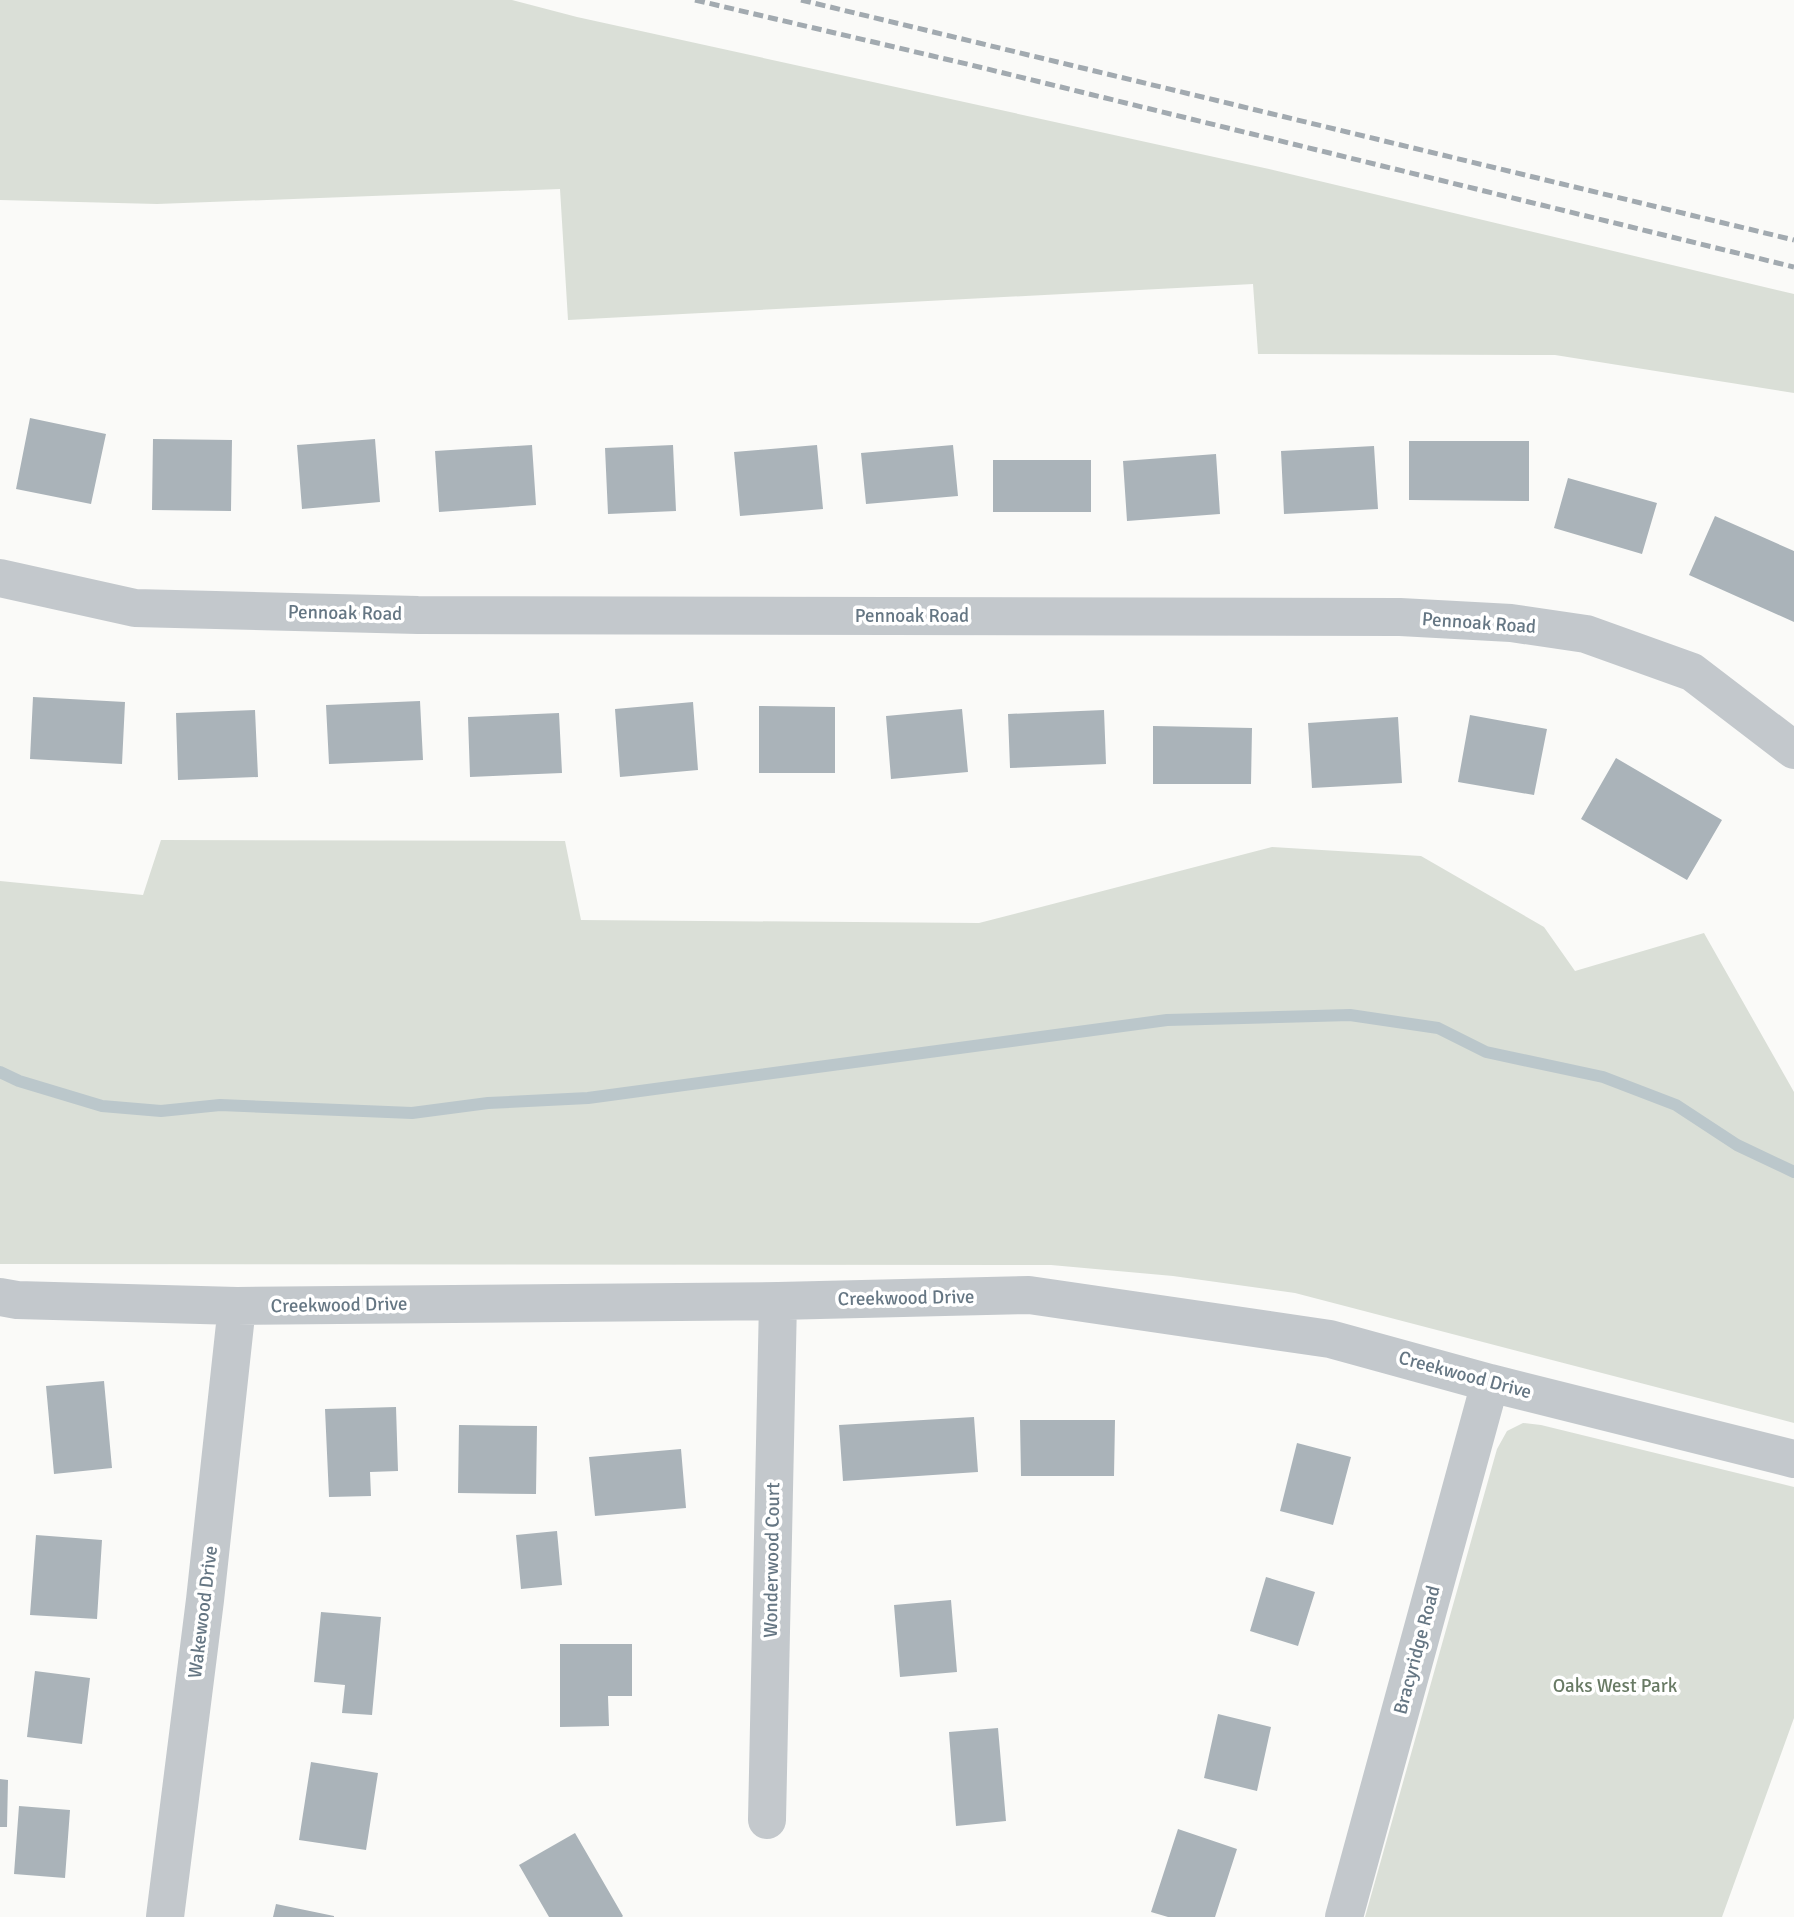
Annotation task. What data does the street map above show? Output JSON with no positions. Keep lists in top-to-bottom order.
{
  "streets": {
    "street": [
      "Pennoak Road",
      "Creekwood Drive",
      "Wonderwood Court",
      "Wakewood Drive",
      "Bracyridge Road"
    ]
  },
  "crossings": [
    ["Creekwood Drive", "Wonderwood Court"],
    ["Creekwood Drive", "Wakewood Drive"],
    ["Creekwood Drive", "Bracyridge Road"]
  ],
  "parks": ["Oaks West Park"]
}
